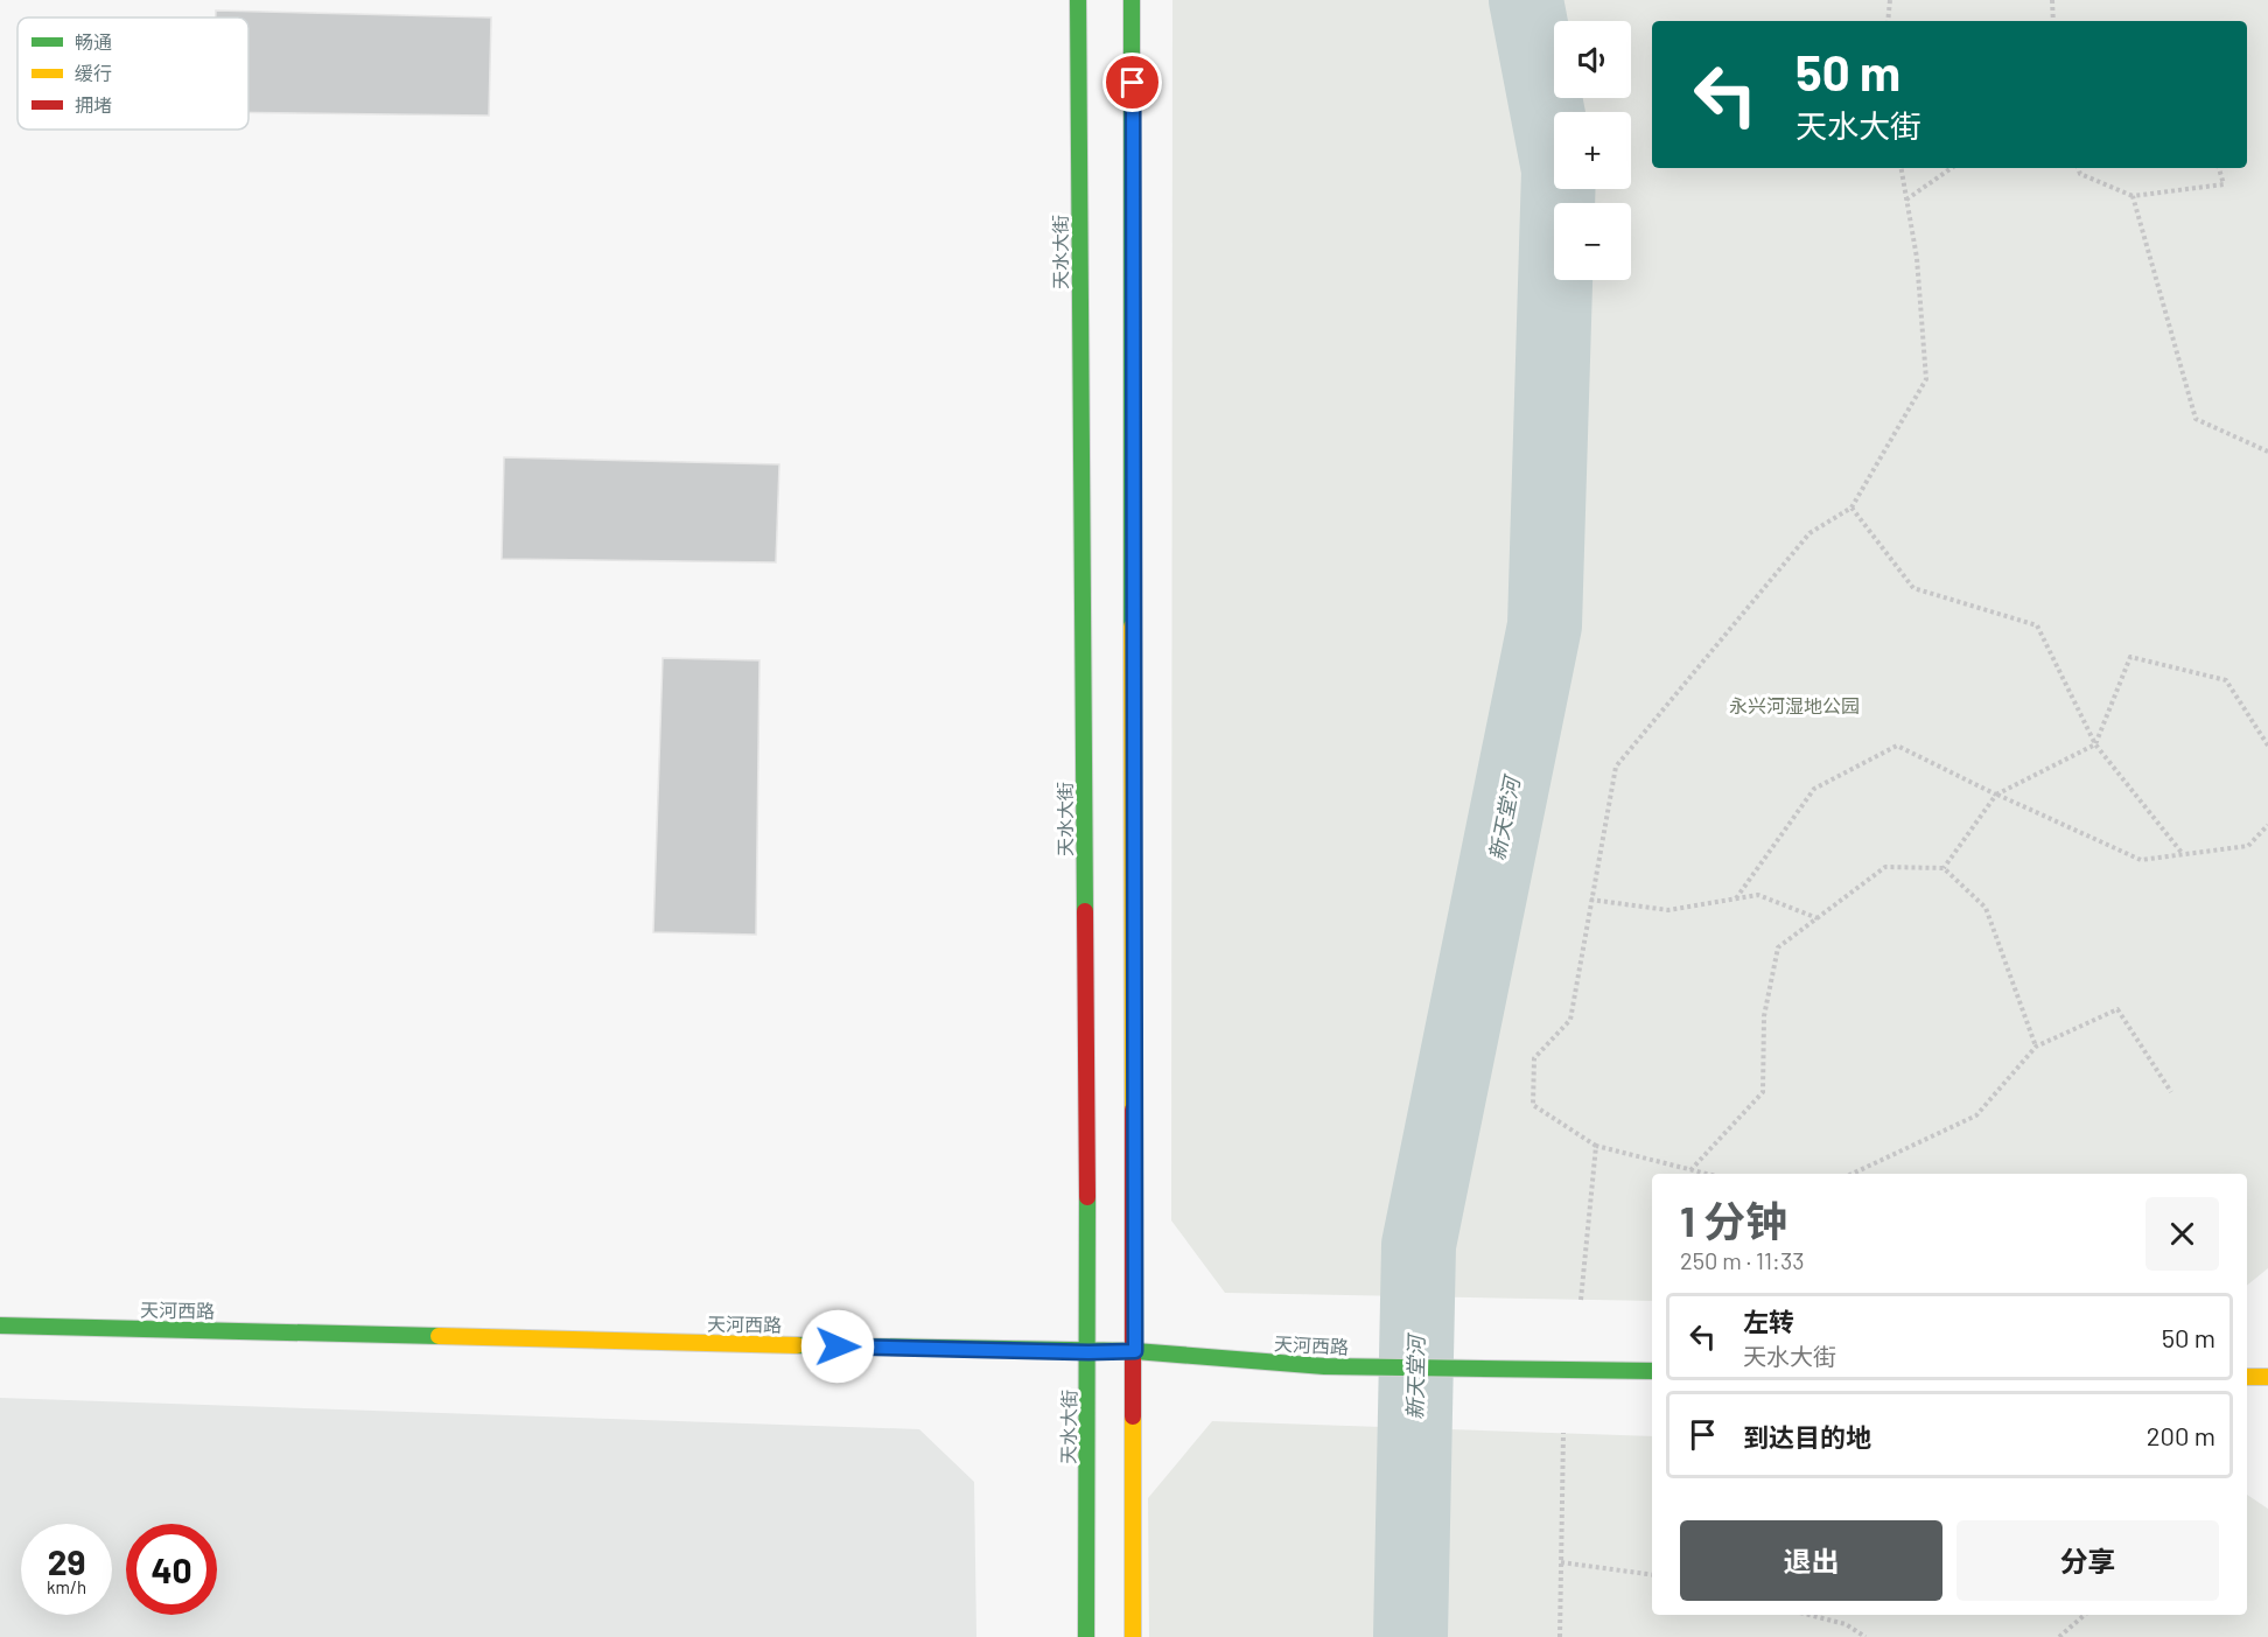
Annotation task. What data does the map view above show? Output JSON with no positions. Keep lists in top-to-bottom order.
{
  "streets": {
    "main road": ["天水大街", "天河西路"]
  },
  "crossings": [
    ["天水大街", "天河西路"]
  ],
  "water": ["新天堂河"],
  "parks": ["永兴河湿地公园"],
  "legend": ["畅通", "缓行", "拥堵"],
  "page": {
    "map_buttons": ["+", "−"],
    "turn": ["50 m", "天水大街"],
    "heading": ["1 分钟", "250 m · 11:33"],
    "list": [
      {
        "name": "左转",
        "note": "天水大街",
        "value": "50 m"
      },
      {
        "name": "到达目的地",
        "value": "200 m"
      }
    ],
    "buttons": ["退出", "分享"],
    "speed": "29 km/h",
    "limit": "40"
  }
}
